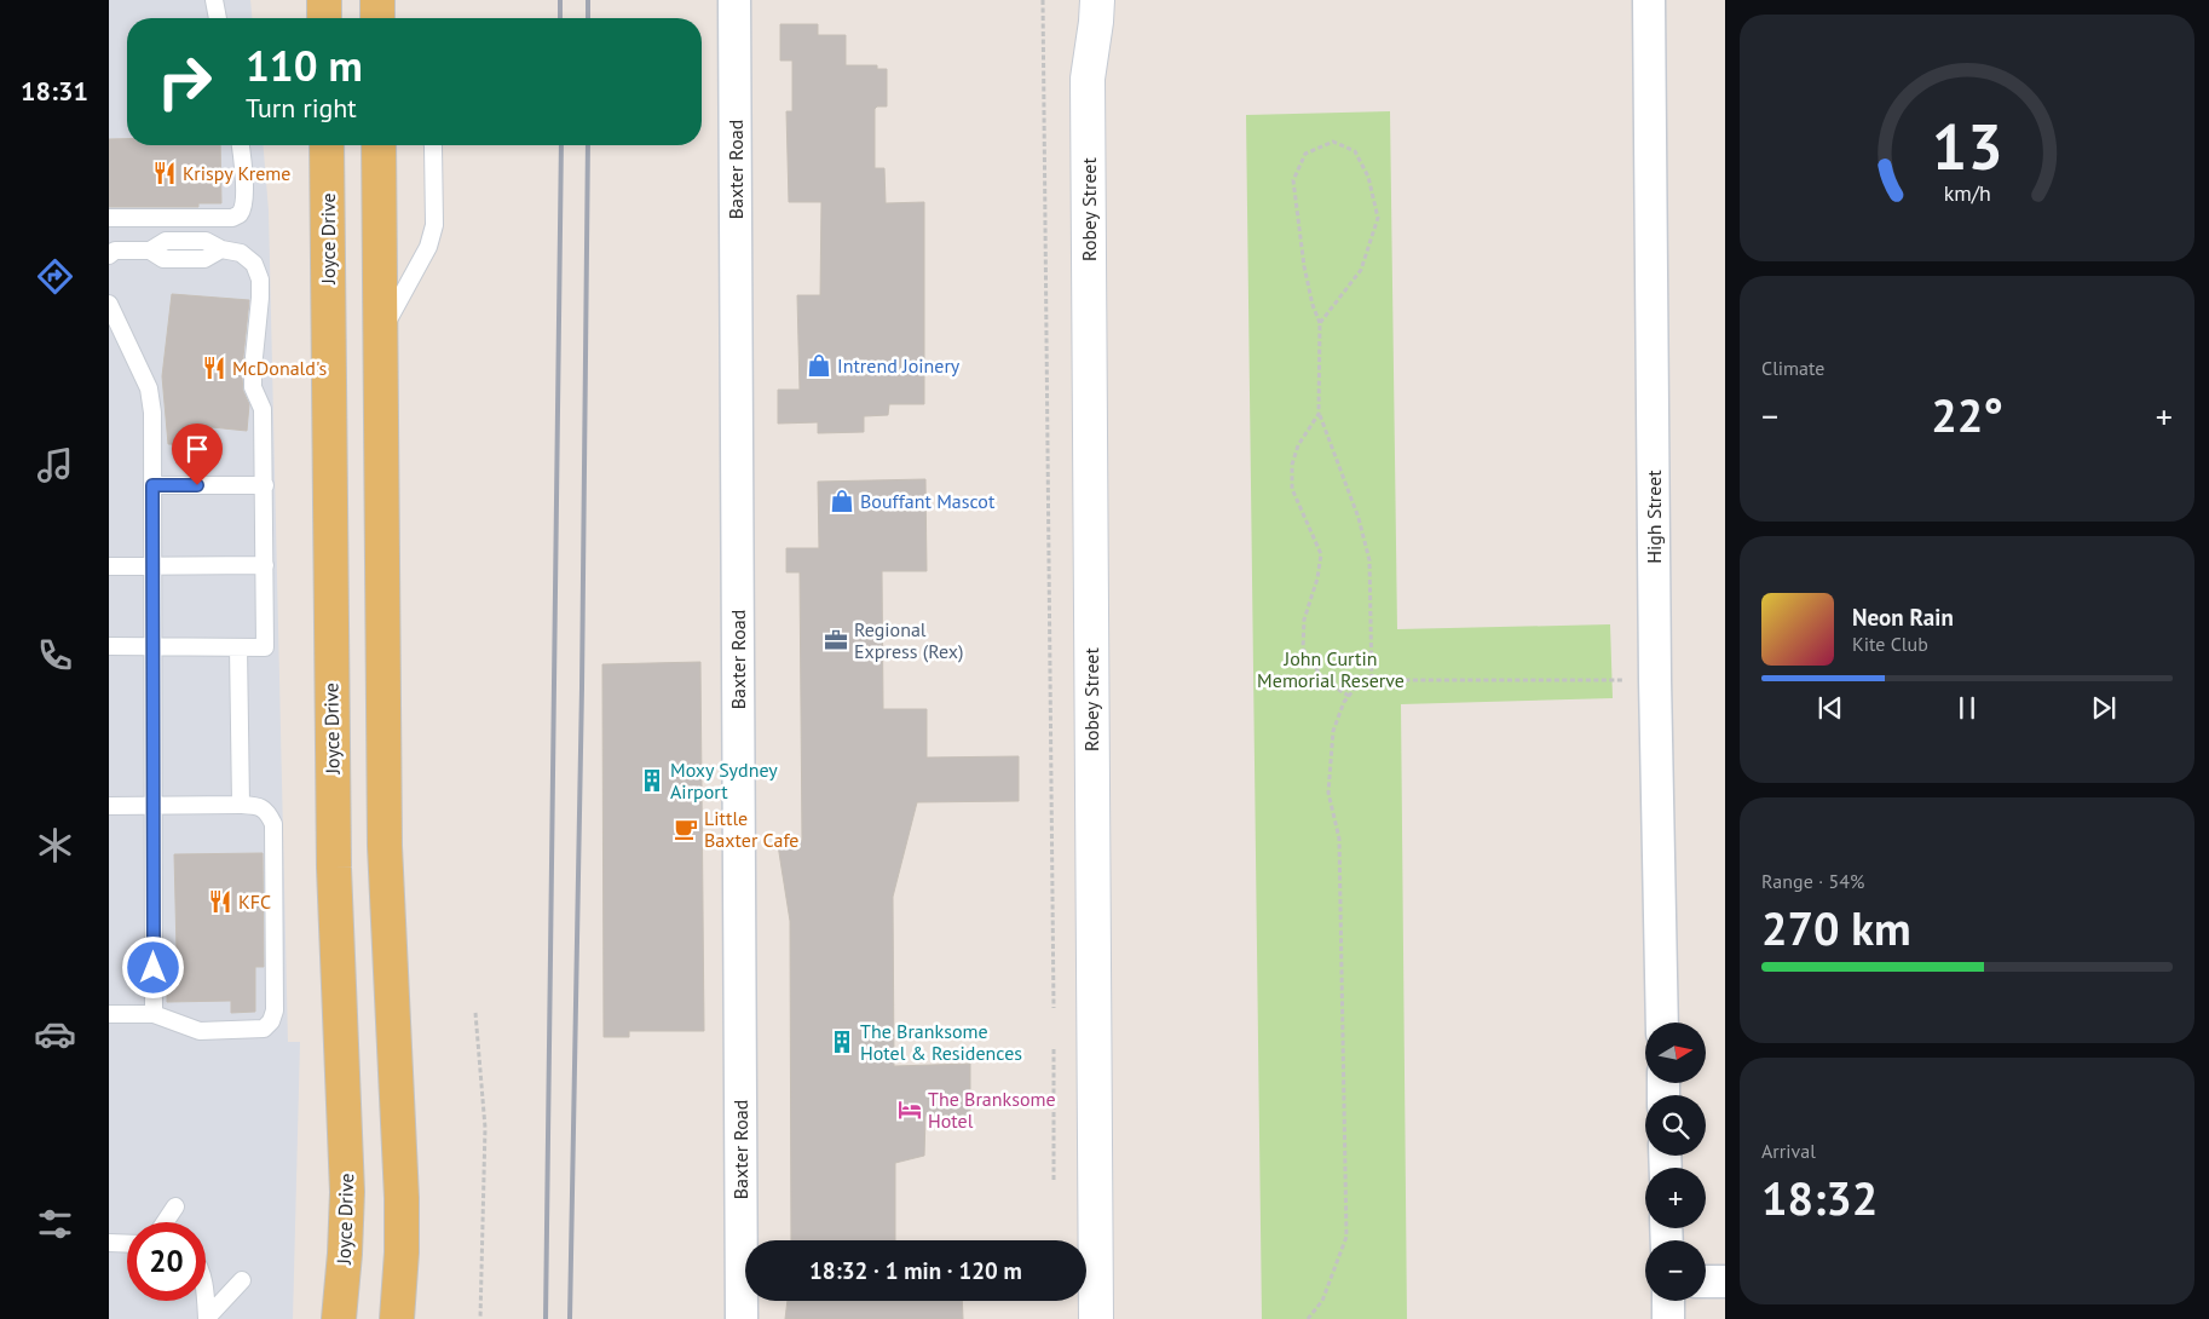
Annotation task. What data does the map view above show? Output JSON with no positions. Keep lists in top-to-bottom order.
{
  "streets": {
    "main road": ["Joyce Drive"],
    "street": ["Baxter Road", "Robey Street", "High Street"]
  },
  "parks": ["John Curtin Memorial Reserve"],
  "places": {
    "restaurant": ["Krispy Kreme", "McDonald's", "KFC"],
    "shop": ["Intrend Joinery", "Bouffant Mascot"],
    "office": ["Regional Express (Rex)"],
    "building": ["Moxy Sydney Airport", "The Branksome Hotel & Residences"],
    "cafe": ["Little Baxter Cafe"],
    "hotel": ["The Branksome Hotel"]
  },
  "north": "right",
  "page": {
    "tabs": "18:31",
    "turn": ["110 m", "Turn right"],
    "tile": [
      "Climate",
      ["Range · 54%", "270 km"],
      ["Arrival", "18:32"]
    ],
    "heat": ["−", "22°", "+"],
    "song": ["Neon Rain", "Kite Club"],
    "map_buttons": ["+", "−"],
    "limit": "20",
    "trip": "18:32 · 1 min · 120 m",
    "gauge": ["13", "km/h"]
  }
}
